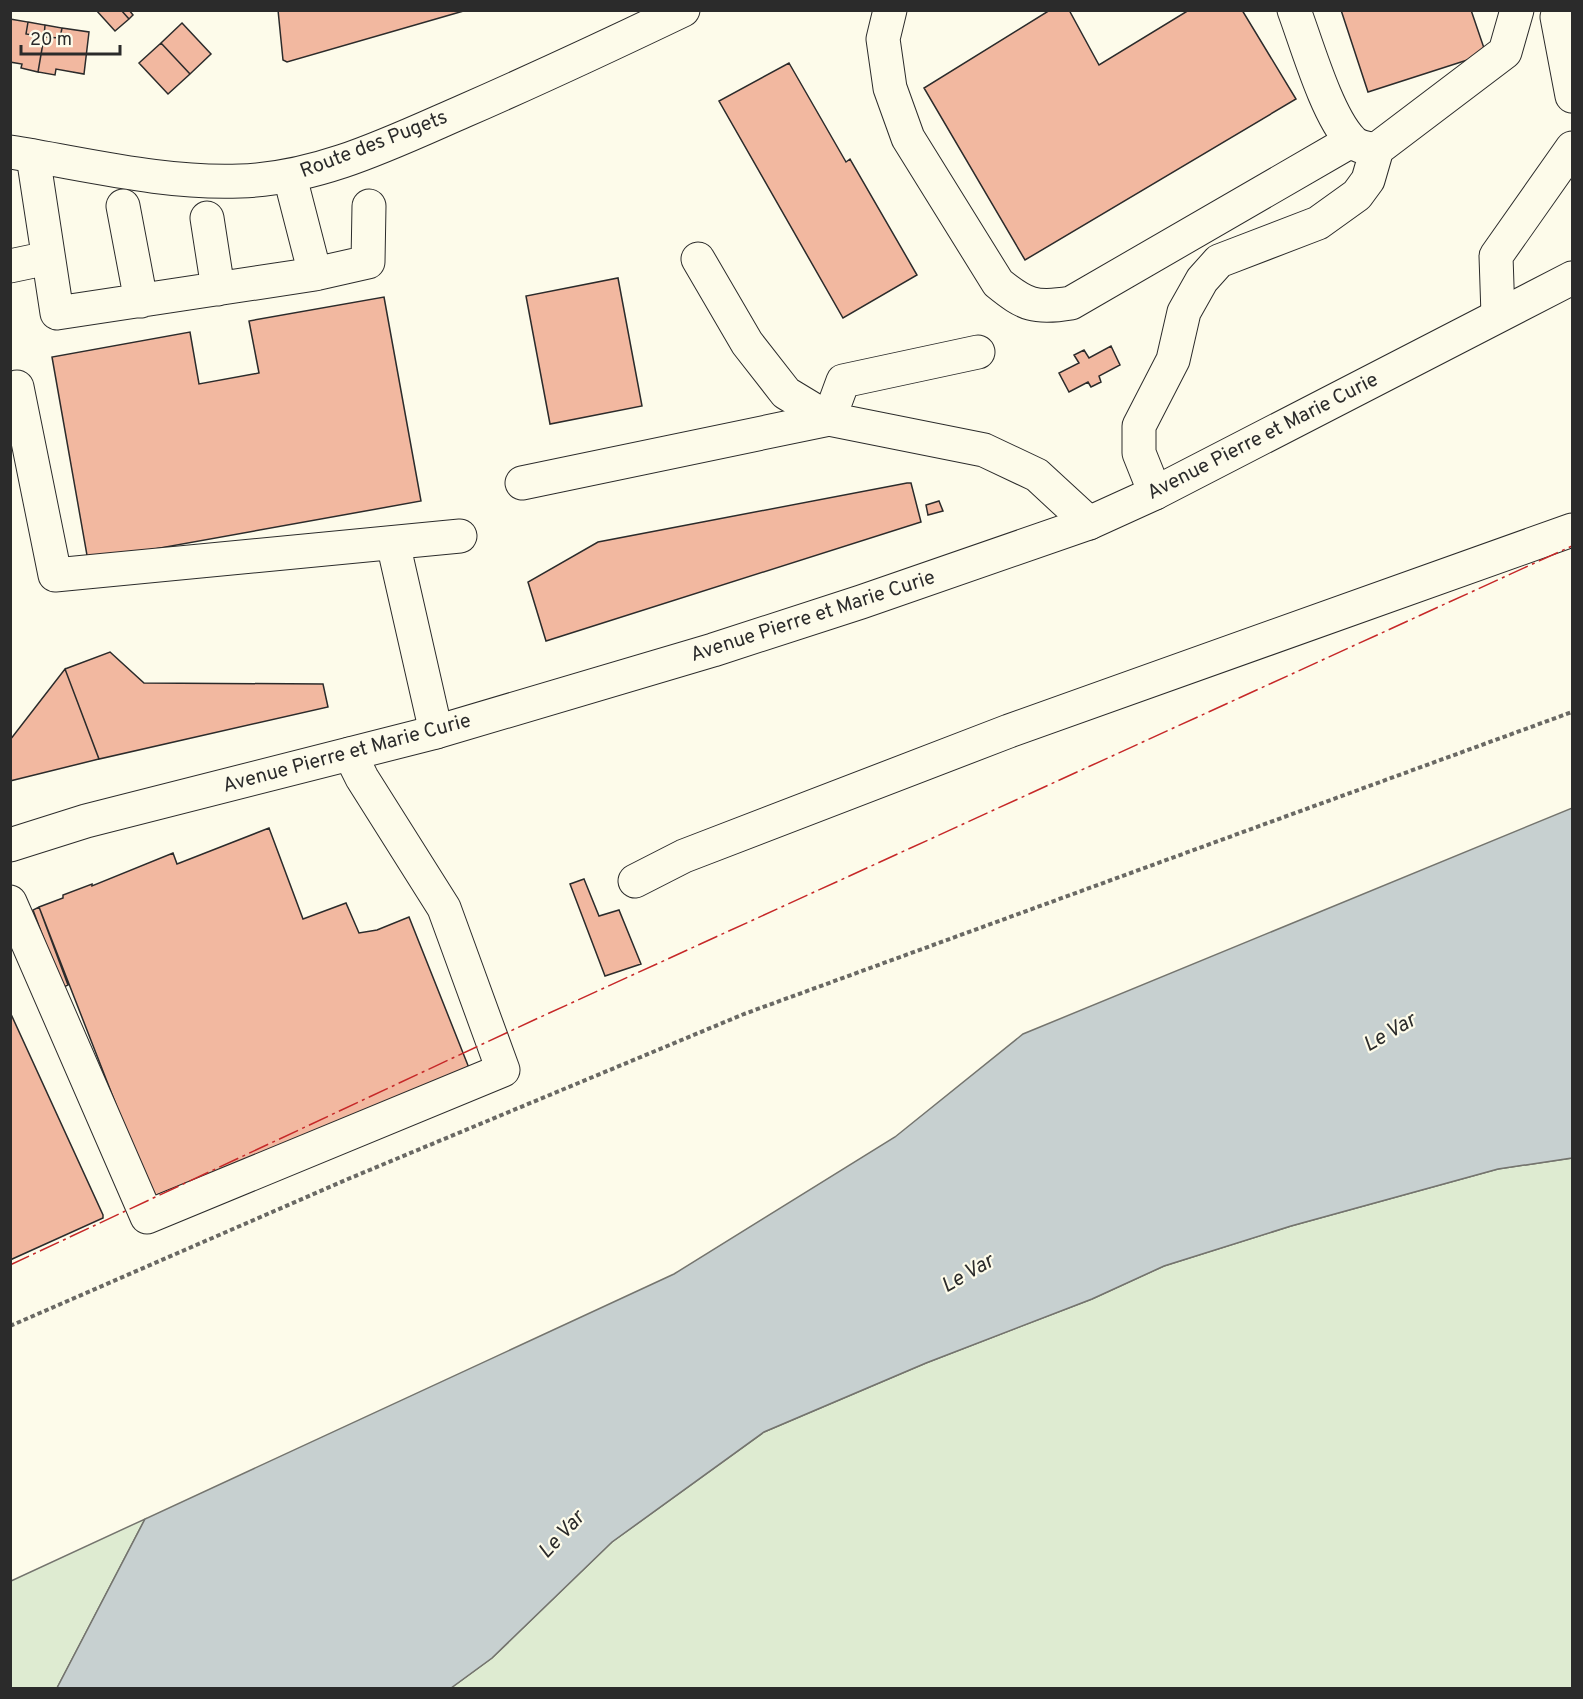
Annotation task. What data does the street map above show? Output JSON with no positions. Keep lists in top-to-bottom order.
{
  "streets": {
    "main road": ["Route des Pugets", "Avenue Pierre et Marie Curie"]
  },
  "water": ["Le Var"],
  "scale_bar": "20 m"
}
